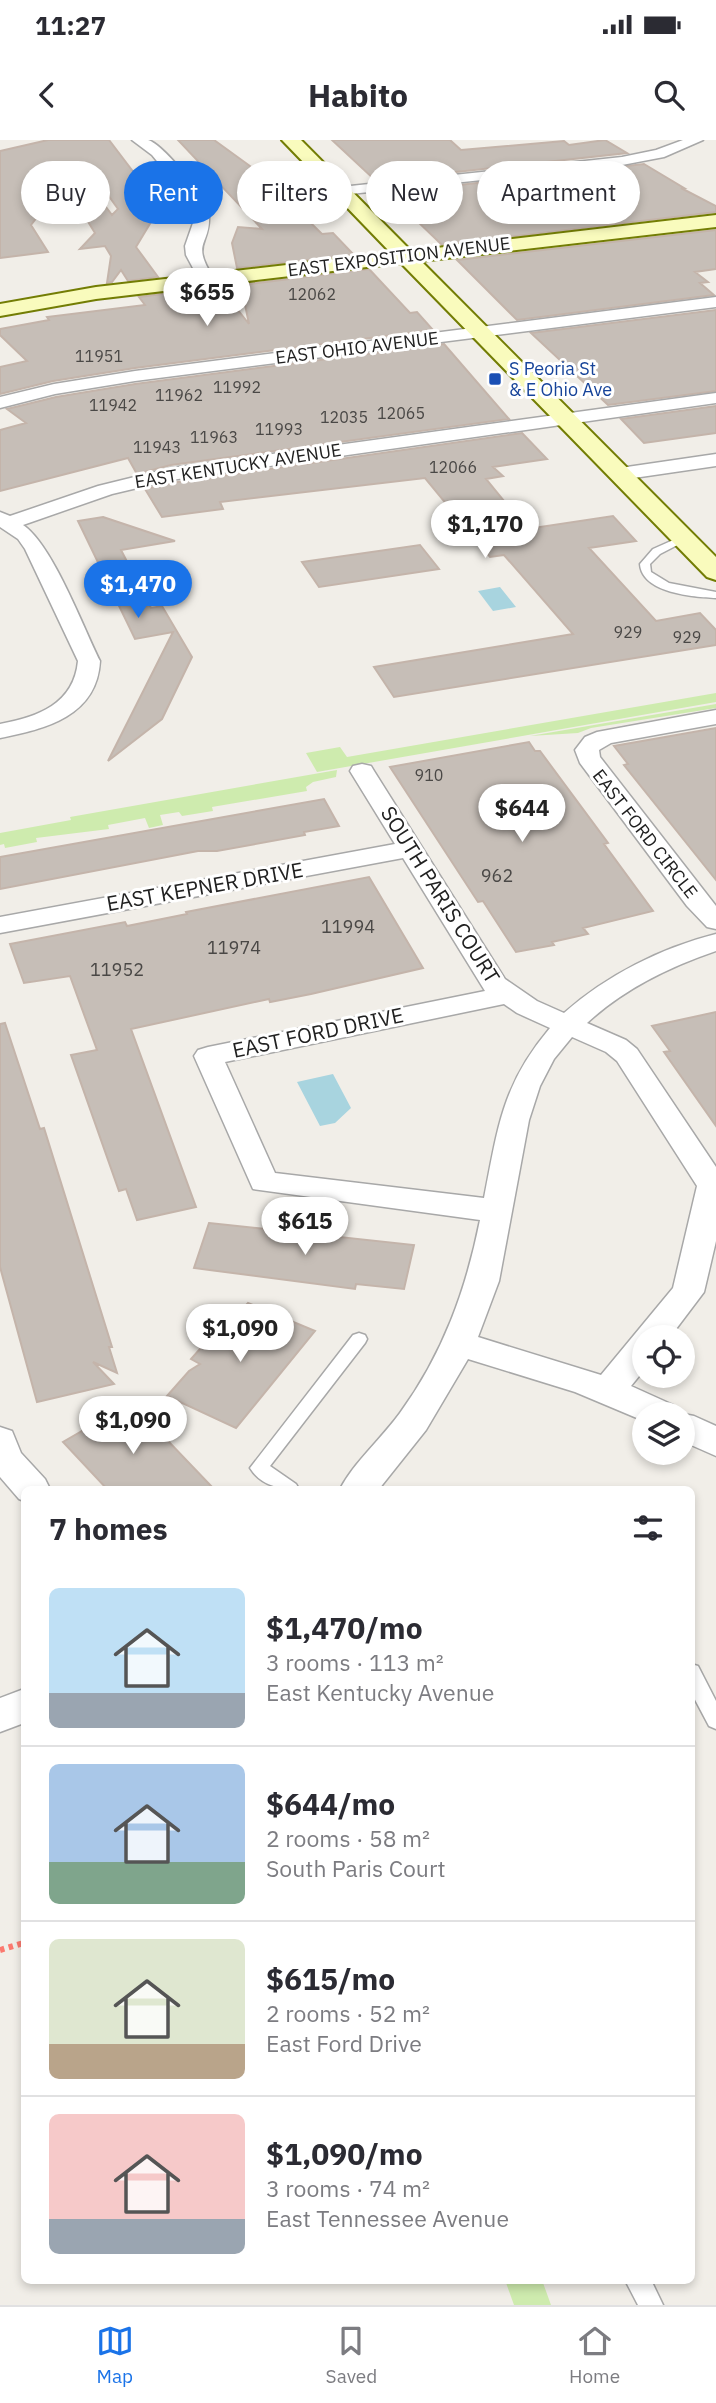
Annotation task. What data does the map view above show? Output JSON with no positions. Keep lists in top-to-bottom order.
{
  "streets": {
    "main road": ["EAST EXPOSITION AVENUE"],
    "street": [
      "EAST OHIO AVENUE",
      "EAST KENTUCKY AVENUE",
      "EAST FORD CIRCLE",
      "EAST KEPNER DRIVE",
      "SOUTH PARIS COURT",
      "EAST FORD DRIVE"
    ]
  },
  "crossings": [
    ["EAST KEPNER DRIVE", "SOUTH PARIS COURT"],
    ["SOUTH PARIS COURT", "EAST FORD DRIVE"]
  ],
  "places": {
    "transit": ["S Peoria St & E Ohio Ave"]
  },
  "house_numbers": [
    "12062",
    "11951",
    "11992",
    "11962",
    "11942",
    "12065",
    "12035",
    "11993",
    "11963",
    "11943",
    "12066",
    "929",
    "929",
    "910",
    "962",
    "11994",
    "11974",
    "11952"
  ],
  "page": {
    "status": "11:27",
    "header": "Habito",
    "chip": [
      "Buy",
      "Rent",
      "Filters",
      "New",
      "Apartment"
    ],
    "price": [
      "$655",
      "$1,170",
      "$1,470",
      "$644",
      "$615",
      "$1,090",
      "$1,090"
    ],
    "heading": "7 homes",
    "list": [
      {
        "name": "$1,470/mo",
        "note": "3 rooms · 113 m² · East Kentucky Avenue"
      },
      {
        "name": "$644/mo",
        "note": "2 rooms · 58 m² · South Paris Court"
      },
      {
        "name": "$615/mo",
        "note": "2 rooms · 52 m² · East Ford Drive"
      },
      {
        "name": "$1,090/mo",
        "note": "3 rooms · 74 m² · East Tennessee Avenue"
      }
    ],
    "tabs": ["Map", "Saved", "Home"]
  }
}
